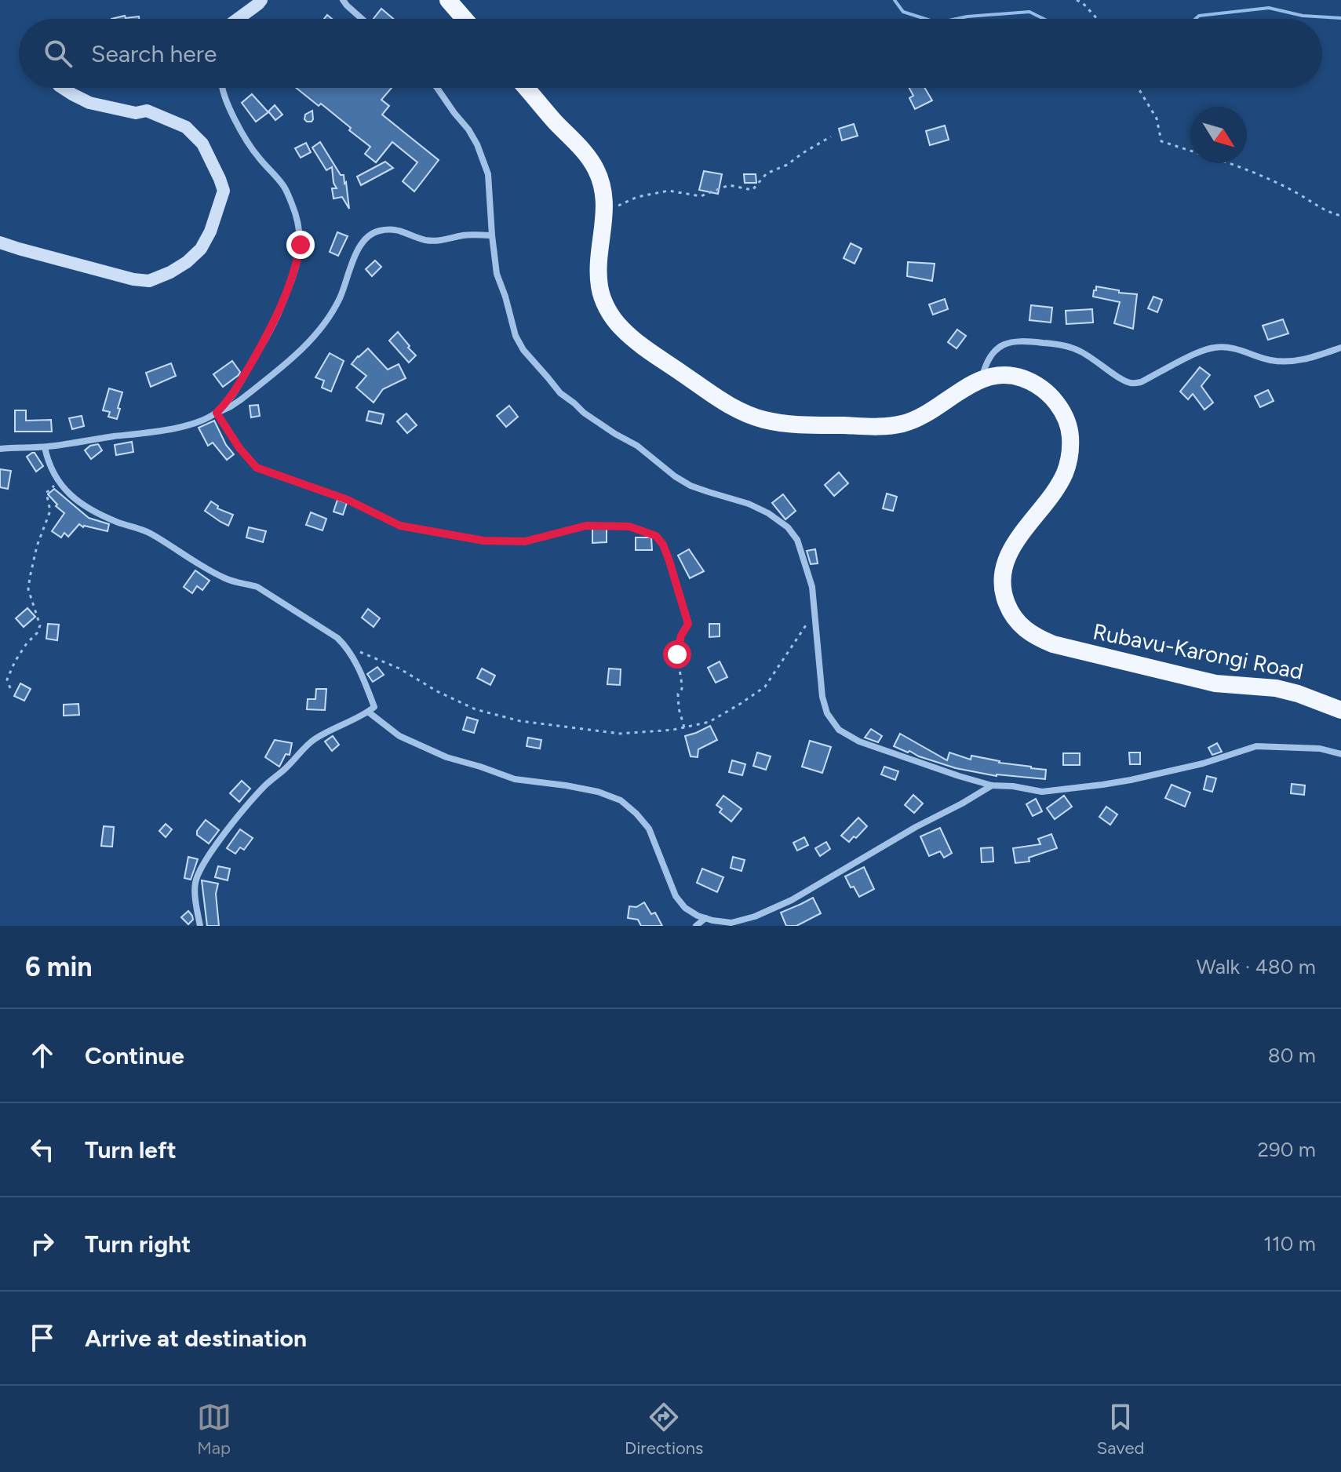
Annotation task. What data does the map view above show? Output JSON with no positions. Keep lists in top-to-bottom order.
{
  "streets": {
    "highway": ["Rubavu-Karongi Road"]
  },
  "north": "bottom right",
  "page": {
    "search": "Search here",
    "heading": ["6 min", "Walk · 480 m"],
    "list": [
      ["Continue", "80 m"],
      ["Turn left", "290 m"],
      ["Turn right", "110 m"],
      "Arrive at destination"
    ],
    "nav": ["Map", "Directions", "Saved"]
  }
}
